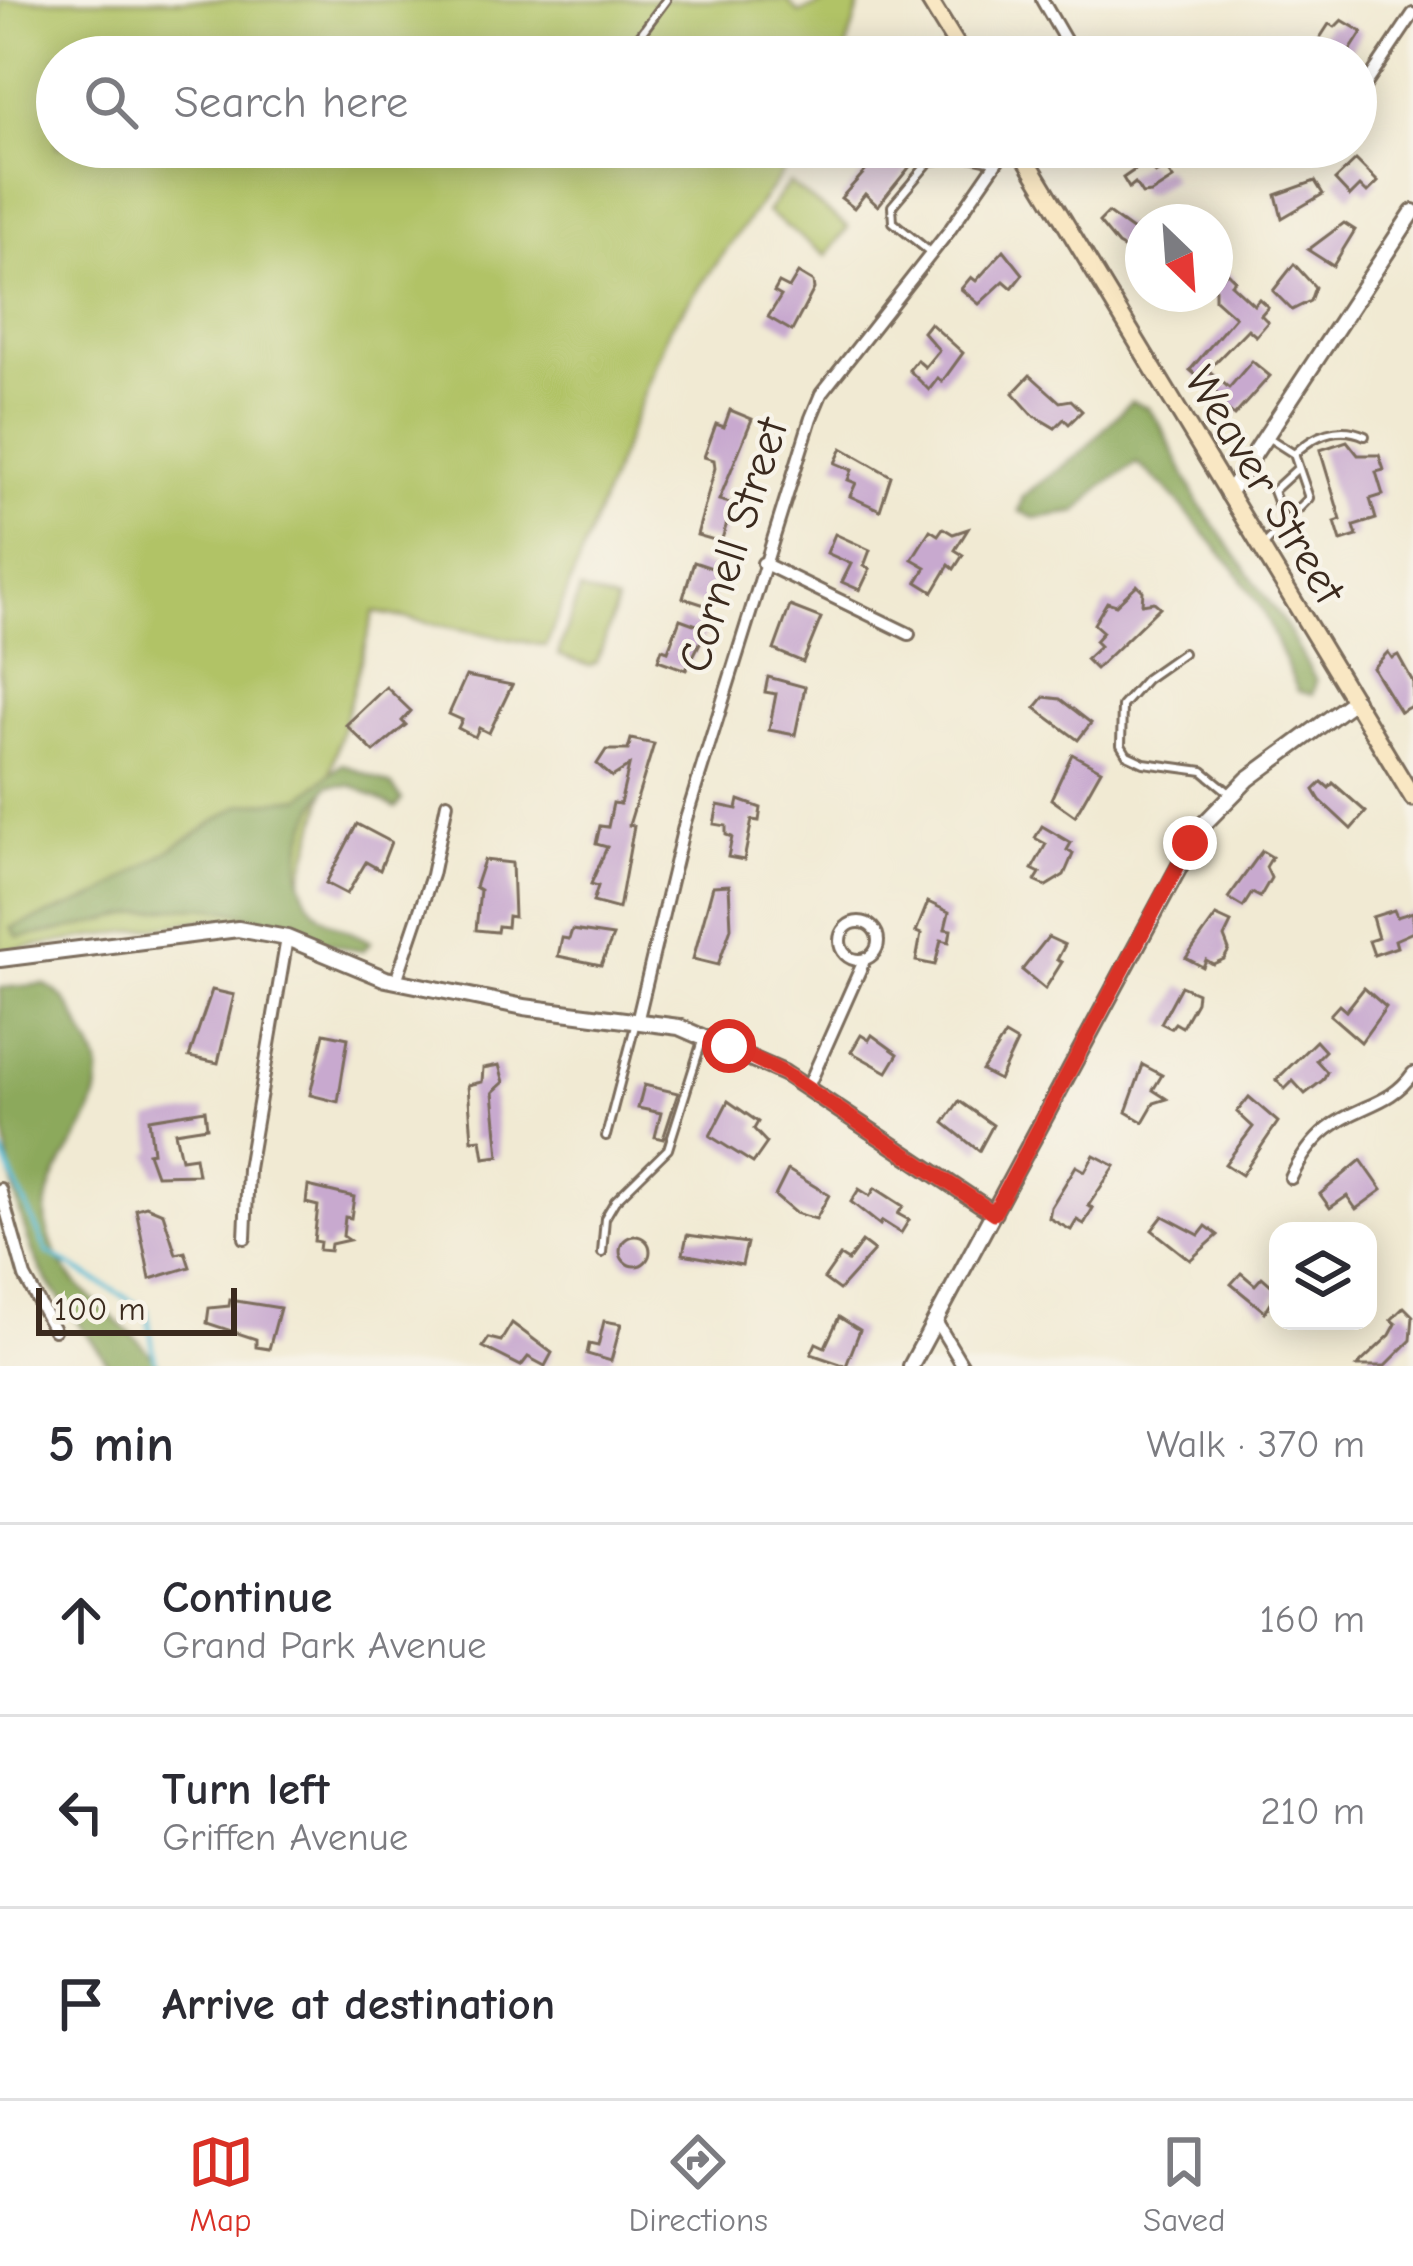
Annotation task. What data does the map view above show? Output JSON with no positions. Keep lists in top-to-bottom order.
{
  "streets": {
    "main road": ["Weaver Street"],
    "street": ["Cornell Street"]
  },
  "scale_bar": "100 m",
  "north": "bottom right",
  "page": {
    "search": "Search here",
    "scale": "100 m",
    "heading": ["5 min", "Walk · 370 m"],
    "list": [
      ["Continue", "Grand Park Avenue", "160 m"],
      ["Turn left", "Griffen Avenue", "210 m"],
      "Arrive at destination"
    ],
    "nav": ["Map", "Directions", "Saved"]
  }
}
